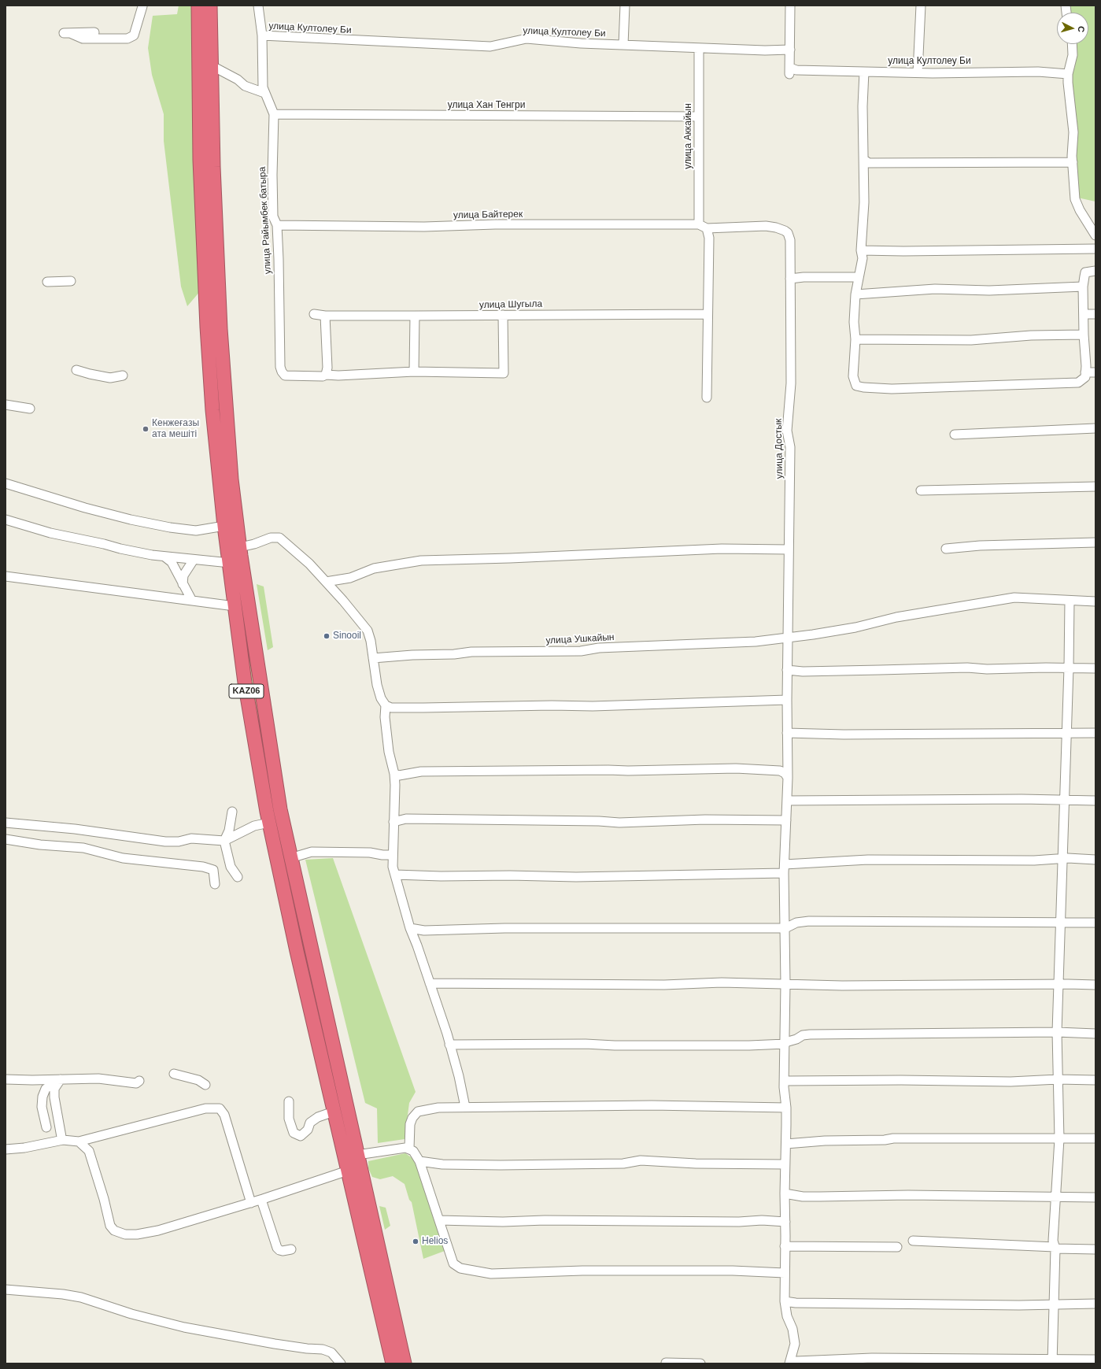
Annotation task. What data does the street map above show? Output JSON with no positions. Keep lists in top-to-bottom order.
{
  "streets": {
    "highway": ["KАZ06"],
    "street": [
      "улица Култолеу Би",
      "улица Хан Тенгри",
      "улица Аккайын",
      "улица Байтерек",
      "улица Райымбек батыра",
      "улица Шугыла",
      "улица Достык",
      "улица Ушкайын"
    ]
  },
  "crossings": [
    ["улица Култолеу Би", "улица Аккайын"],
    ["улица Култолеу Би", "улица Райымбек батыра"],
    ["улица Хан Тенгри", "улица Аккайын"],
    ["улица Хан Тенгри", "улица Райымбек батыра"],
    ["улица Аккайын", "улица Байтерек"],
    ["улица Аккайын", "улица Шугыла"],
    ["улица Байтерек", "улица Райымбек батыра"],
    ["улица Байтерек", "улица Достык"],
    ["улица Достык", "улица Ушкайын"]
  ],
  "places": ["Кенжеғазы ата мешіті", "Sinooil", "Helios"],
  "north": "right"
}
